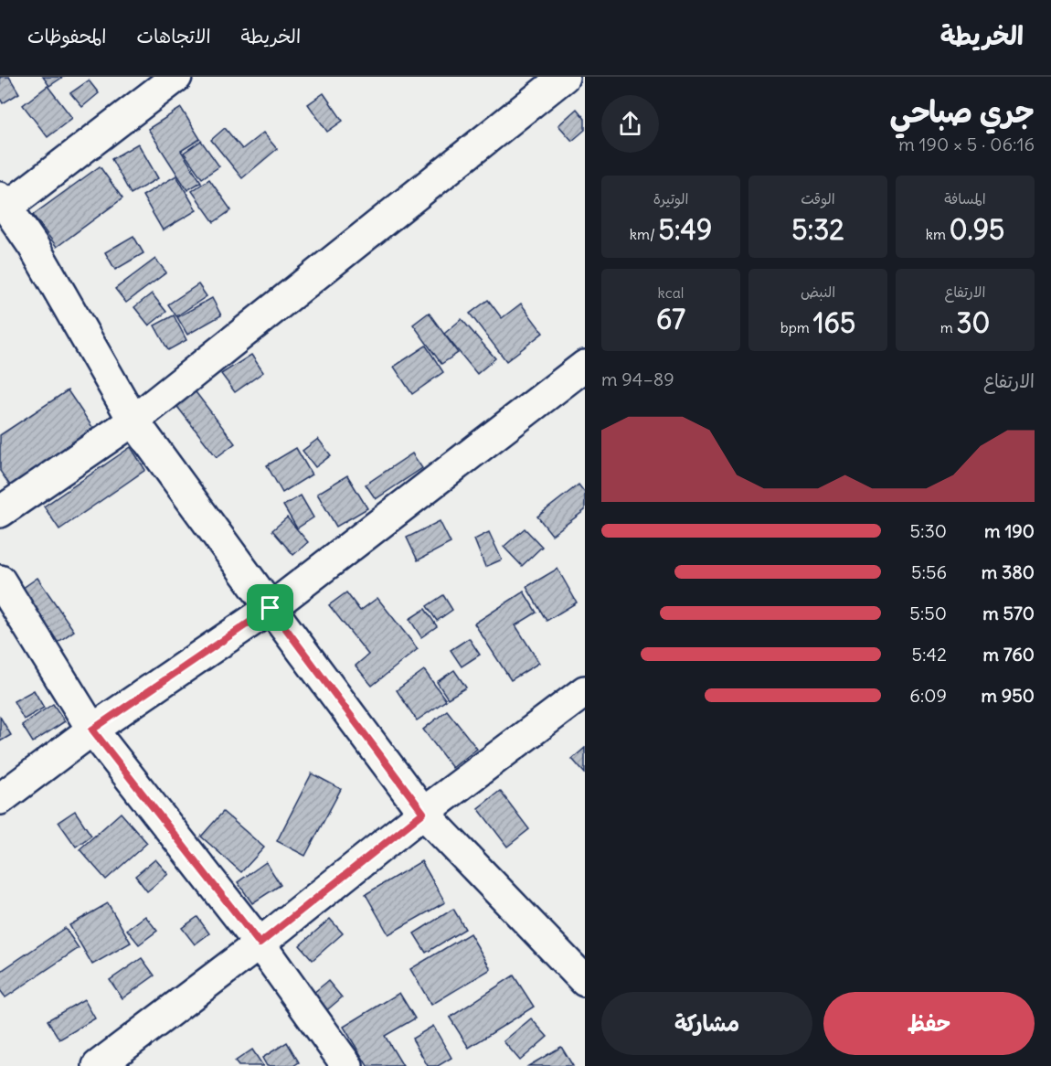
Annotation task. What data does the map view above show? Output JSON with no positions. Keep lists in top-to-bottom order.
{
  "page": {
    "header": "الخريطة",
    "nav": ["الخريطة", "الاتجاهات", "المحفوظات"],
    "heading": ["جري صباحي", "06:16 · 5 × 190 m"],
    "stats": [
      ["المسافة", "0.95 km"],
      ["الوقت", "5:32"],
      ["الوتيرة", "5:49 /km"],
      ["الارتفاع", "30 m"],
      ["النبض", "165 bpm"],
      ["kcal", "67"]
    ],
    "chart": ["الارتفاع", "89–94 m"],
    "list": [
      {
        "name": "190 m",
        "note": "5:30"
      },
      {
        "name": "380 m",
        "note": "5:56"
      },
      {
        "name": "570 m",
        "note": "5:50"
      },
      {
        "name": "760 m",
        "note": "5:42"
      },
      {
        "name": "950 m",
        "note": "6:09"
      }
    ],
    "buttons": ["حفظ", "مشاركة"]
  }
}
